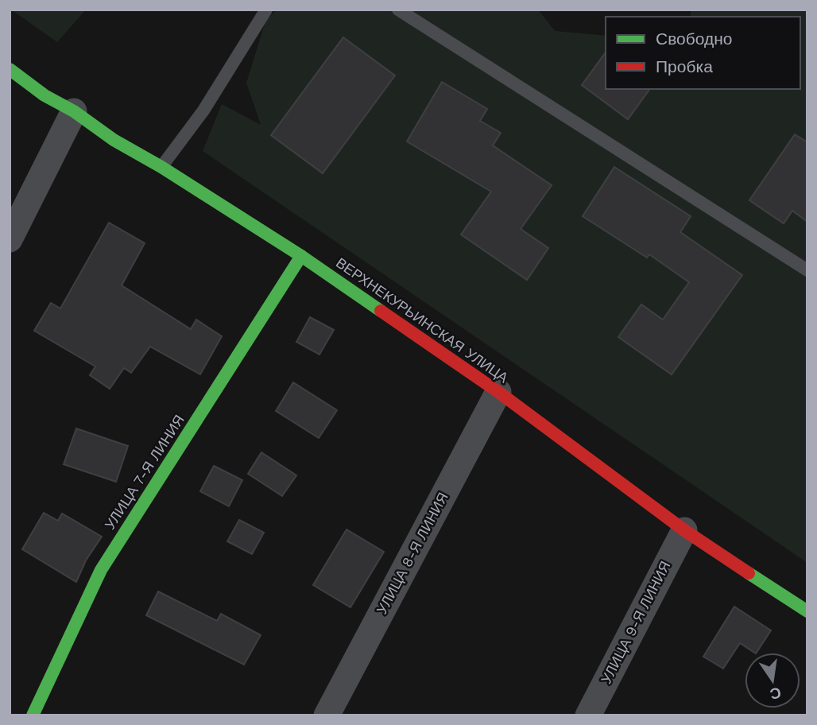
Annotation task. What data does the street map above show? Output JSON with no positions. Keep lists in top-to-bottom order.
{
  "streets": {
    "street": [
      "ВЕРХНЕКУРЬИНСКАЯ УЛИЦА",
      "УЛИЦА 7-Я ЛИНИЯ",
      "УЛИЦА 8-Я ЛИНИЯ",
      "УЛИЦА 9-Я ЛИНИЯ"
    ]
  },
  "crossings": [
    ["ВЕРХНЕКУРЬИНСКАЯ УЛИЦА", "УЛИЦА 7-Я ЛИНИЯ"],
    ["ВЕРХНЕКУРЬИНСКАЯ УЛИЦА", "УЛИЦА 8-Я ЛИНИЯ"],
    ["ВЕРХНЕКУРЬИНСКАЯ УЛИЦА", "УЛИЦА 9-Я ЛИНИЯ"]
  ],
  "legend": ["Свободно", "Пробка"],
  "north": "bottom"
}
